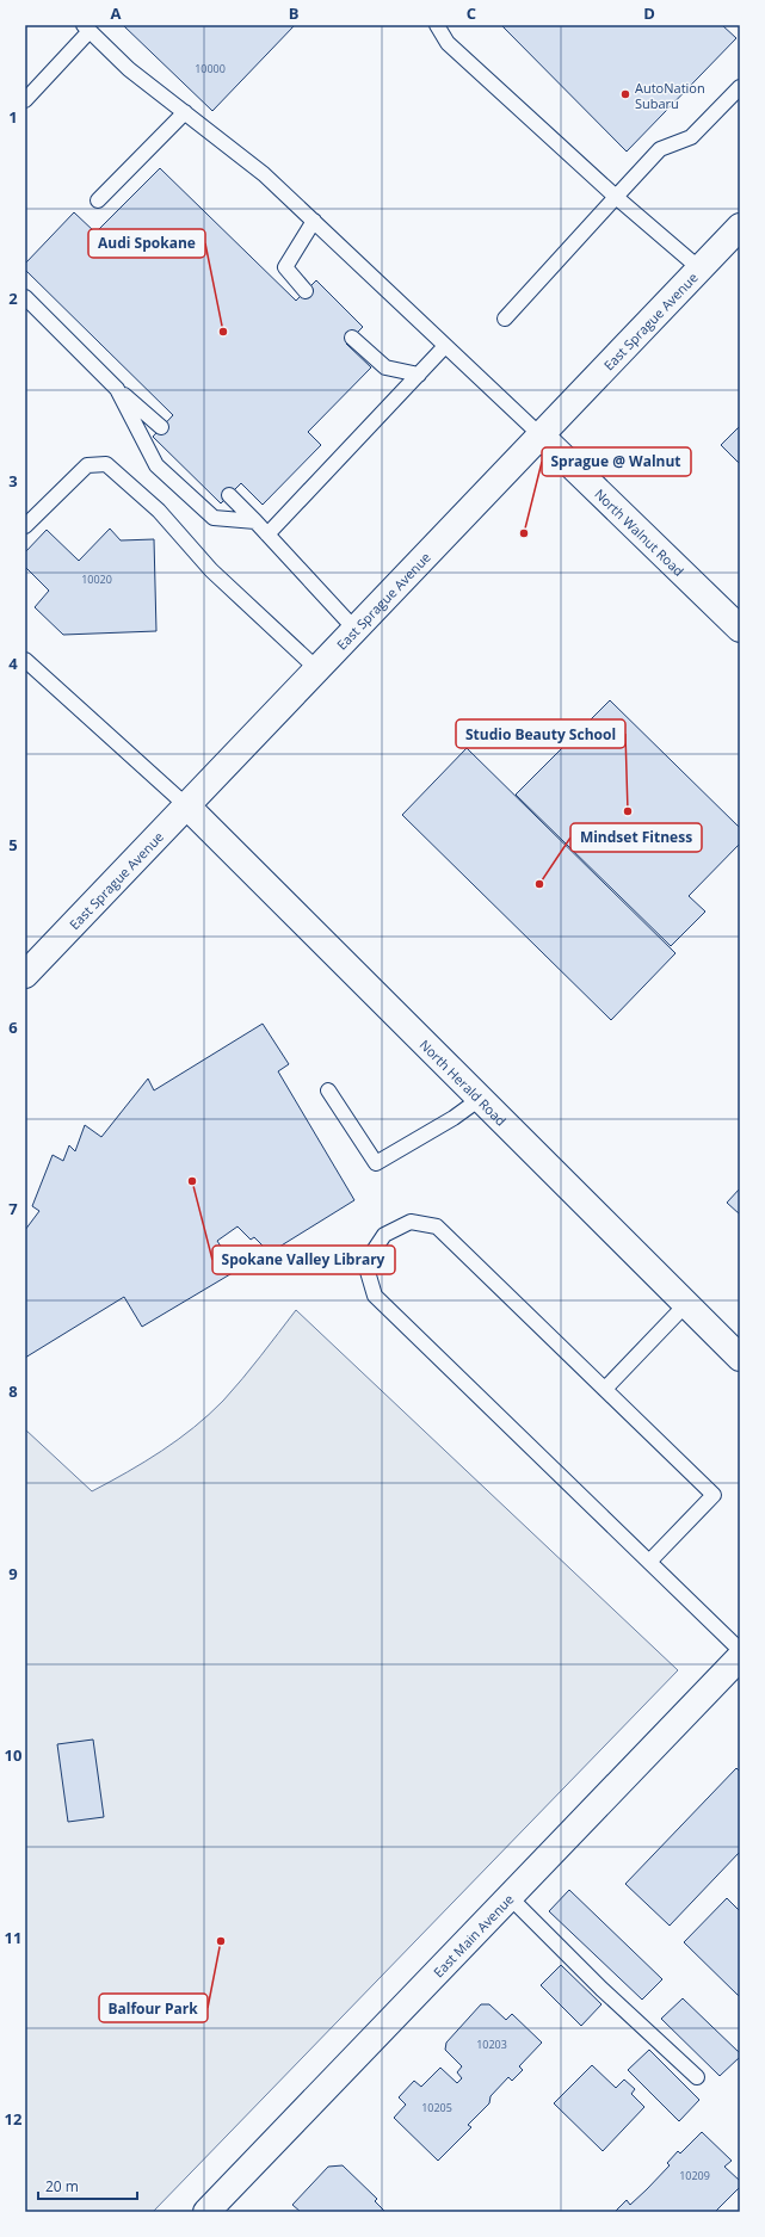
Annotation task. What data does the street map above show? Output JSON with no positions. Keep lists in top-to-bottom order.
{
  "streets": {
    "street": [
      "East Sprague Avenue",
      "North Walnut Road",
      "North Herald Road",
      "East Main Avenue"
    ]
  },
  "crossings": [
    ["East Sprague Avenue", "North Walnut Road"],
    ["East Sprague Avenue", "North Herald Road"]
  ],
  "places": [
    "AutoNation Subaru",
    "Audi Spokane",
    "Sprague @ Walnut",
    "Studio Beauty School",
    "Mindset Fitness",
    "Spokane Valley Library",
    "Balfour Park"
  ],
  "house_numbers": [
    "10000",
    "10020",
    "10203",
    "10205",
    "10209"
  ],
  "scale_bar": "20 m",
  "grid": {
    "columns": [
      "A",
      "B",
      "C",
      "D"
    ],
    "rows": [
      "1",
      "2",
      "3",
      "4",
      "5",
      "6",
      "7",
      "8",
      "9",
      "10",
      "11",
      "12"
    ]
  }
}
